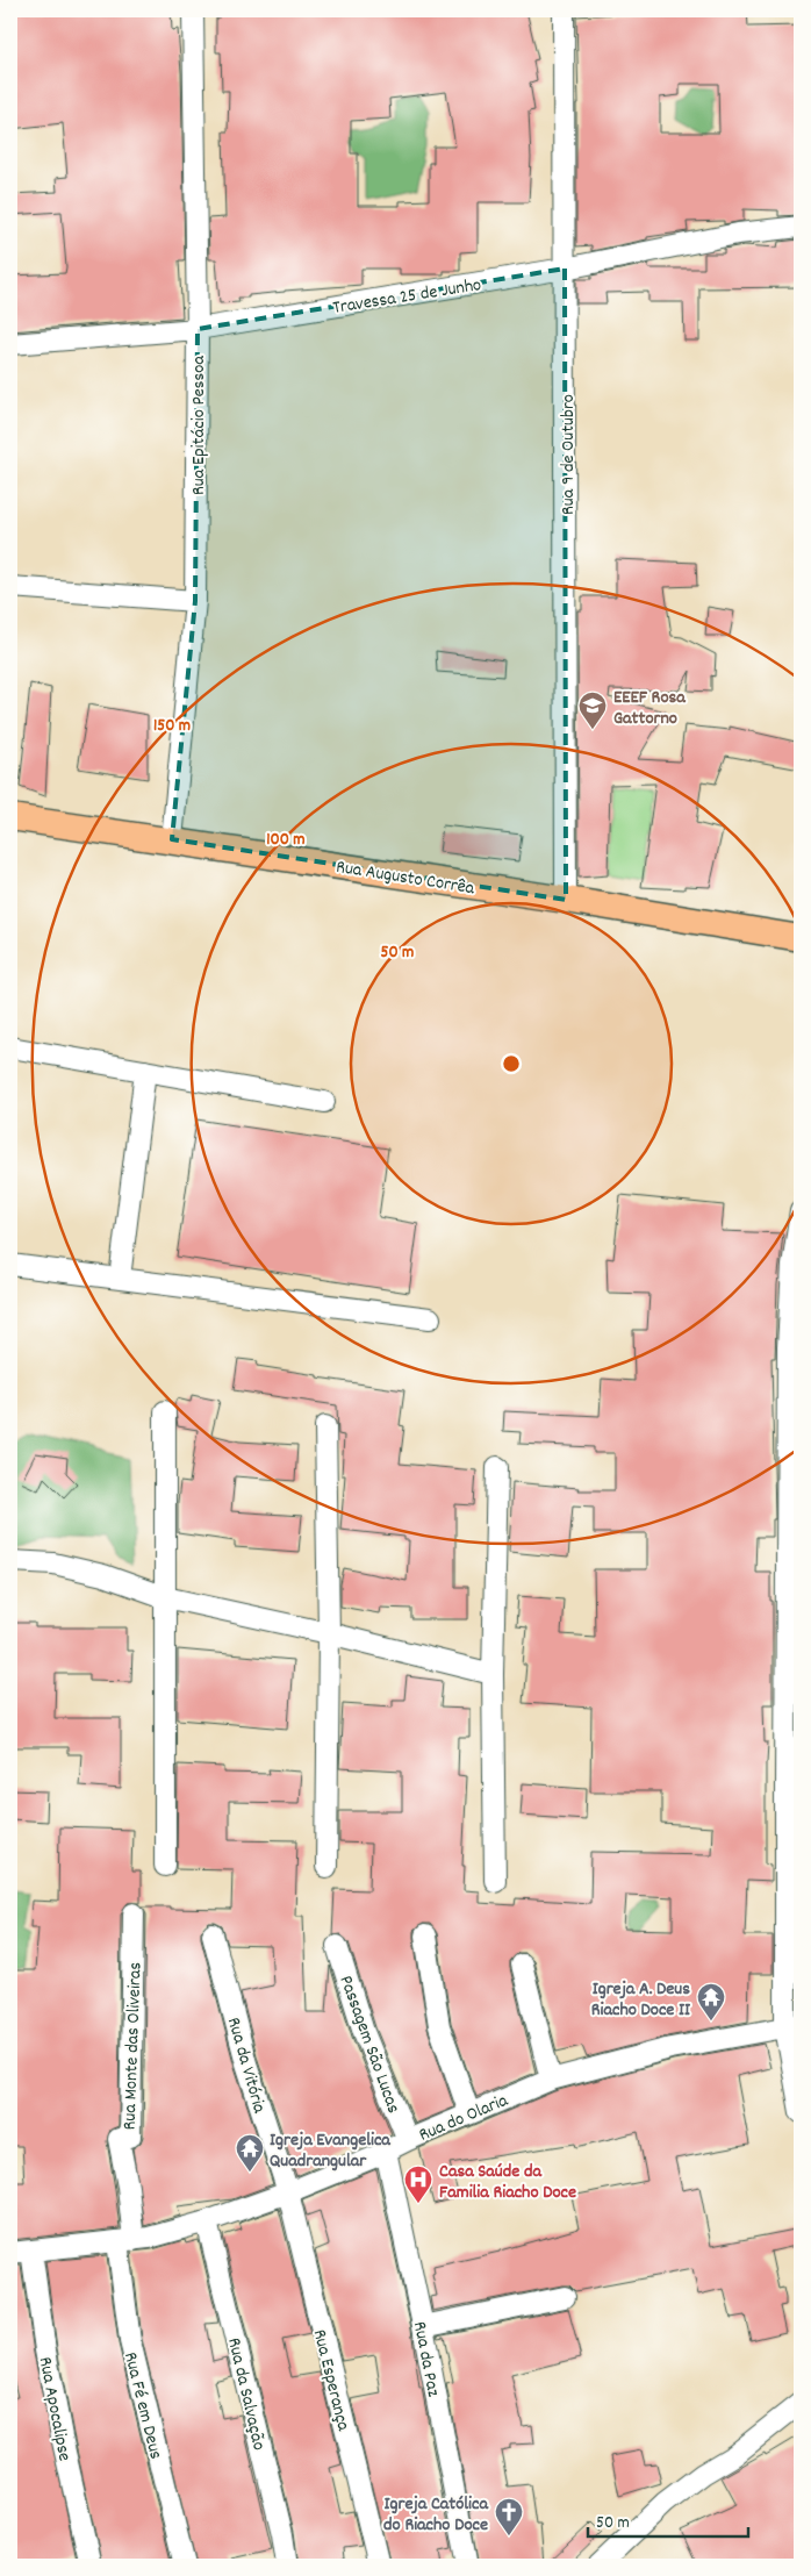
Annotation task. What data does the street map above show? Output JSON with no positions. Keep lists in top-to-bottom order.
{
  "streets": {
    "main road": ["Rua Augusto Corrêa"],
    "street": [
      "Travessa 25 de Junho",
      "Rua Epitácio Pessoa",
      "Rua 9 de Outubro",
      "Passagem São Lucas",
      "Rua Monte das Oliveiras",
      "Rua da Vitória",
      "Rua do Olaria",
      "Rua da Paz",
      "Rua Esperança",
      "Rua da Salvação",
      "Rua Fé em Deus",
      "Rua Apocalipse"
    ]
  },
  "crossings": [
    ["Travessa 25 de Junho", "Rua Epitácio Pessoa"],
    ["Travessa 25 de Junho", "Rua 9 de Outubro"],
    ["Rua Epitácio Pessoa", "Rua Augusto Corrêa"],
    ["Rua 9 de Outubro", "Rua Augusto Corrêa"],
    ["Passagem São Lucas", "Rua do Olaria"],
    ["Rua Monte das Oliveiras", "Rua do Olaria"],
    ["Rua Monte das Oliveiras", "Rua Fé em Deus"],
    ["Rua da Vitória", "Rua do Olaria"],
    ["Rua da Vitória", "Rua Esperança"],
    ["Rua do Olaria", "Rua da Paz"],
    ["Rua do Olaria", "Rua Esperança"],
    ["Rua do Olaria", "Rua da Salvação"],
    ["Rua do Olaria", "Rua Fé em Deus"],
    ["Rua do Olaria", "Rua Apocalipse"]
  ],
  "places": {
    "school or university": ["EEEF Rosa Gattorno"],
    "temple": ["Igreja A. Deus Riacho Doce II", "Igreja Evangelica Quadrangular"],
    "hospital": ["Casa Saúde da Familia Riacho Doce"],
    "church": ["Igreja Católica do Riacho Doce"]
  },
  "scale_bar": "50 m",
  "rings": ["150 m", "100 m", "50 m"]
}
